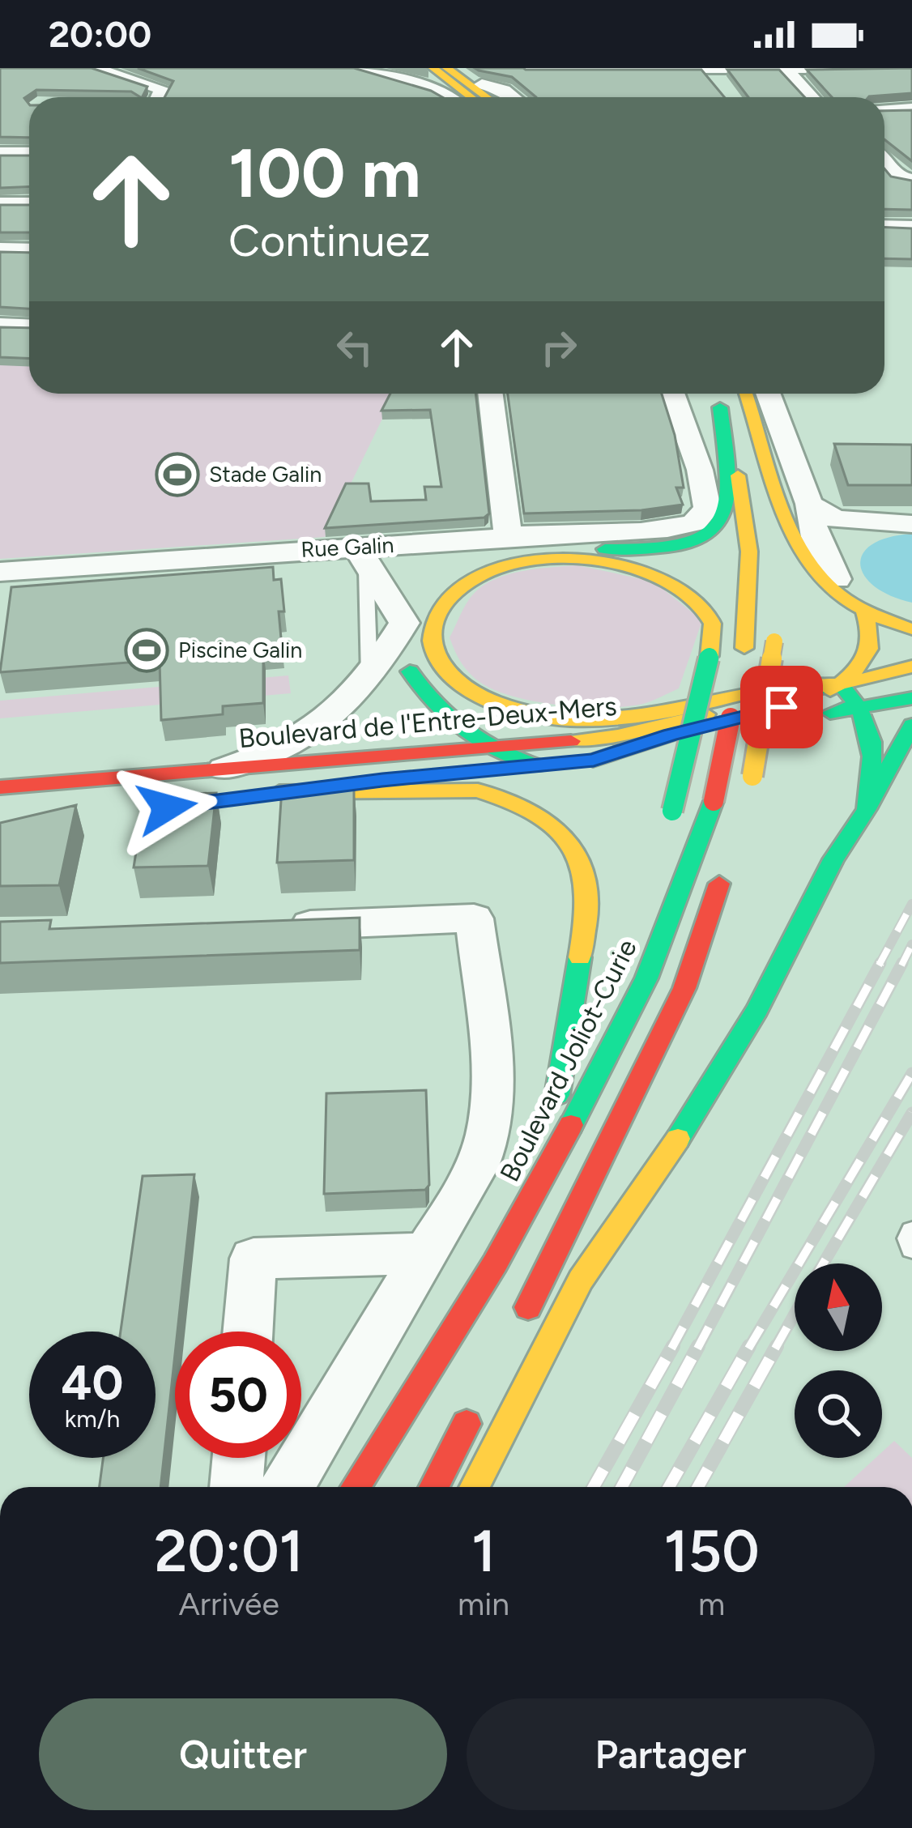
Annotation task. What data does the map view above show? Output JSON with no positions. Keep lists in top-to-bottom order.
{
  "streets": {
    "main road": ["Boulevard de l'Entre-Deux-Mers", "Boulevard Joliot-Curie"],
    "street": ["Rue Galin"]
  },
  "places": {
    "sports": ["Stade Galin", "Piscine Galin"]
  },
  "north": "top",
  "page": {
    "status": "20:00",
    "turn": ["100 m", "Continuez"],
    "speed": "40 km/h",
    "limit": "50",
    "eta": [
      "20:01",
      "Arrivée",
      "1",
      "min",
      "150",
      "m"
    ],
    "buttons": ["Quitter", "Partager"]
  }
}
